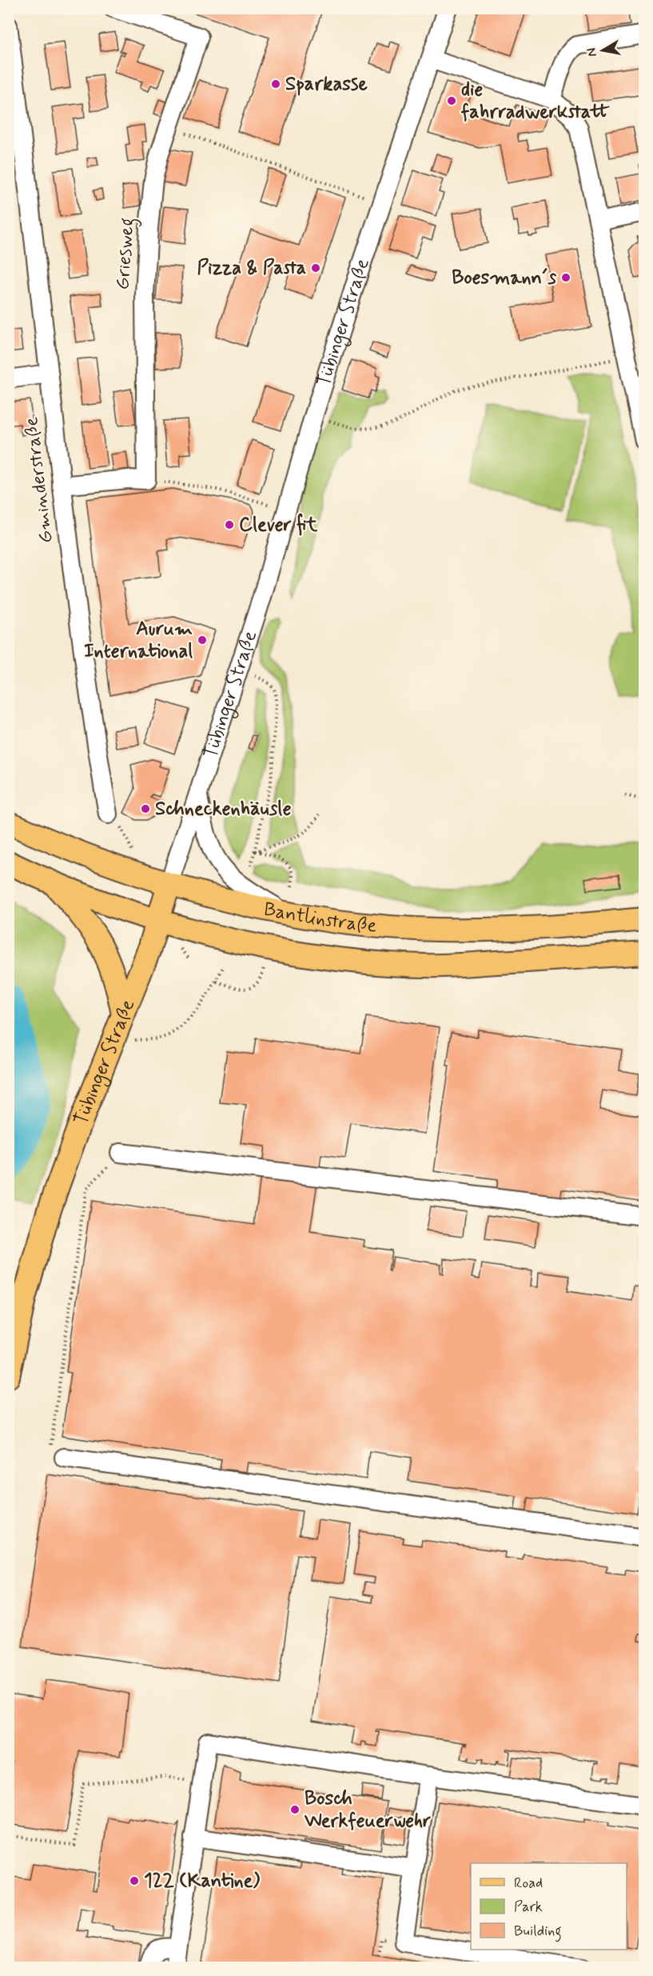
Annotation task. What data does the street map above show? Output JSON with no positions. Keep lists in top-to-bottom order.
{
  "streets": {
    "main road": ["Tübinger Straße", "Bantlinstraße"],
    "street": ["Griesweg", "Gminderstraße"]
  },
  "crossings": [
    ["Tübinger Straße", "Bantlinstraße"]
  ],
  "places": [
    "Sparkasse",
    "die fahrradwerkstatt",
    "Pizza & Pasta",
    "Boesmann´s",
    "Clever fit",
    "Aurum International",
    "Schneckenhäusle",
    "Bosch Werkfeuerwehr",
    "122 (Kantine)"
  ],
  "legend": ["Road", "Park", "Building"],
  "north": "left"
}
